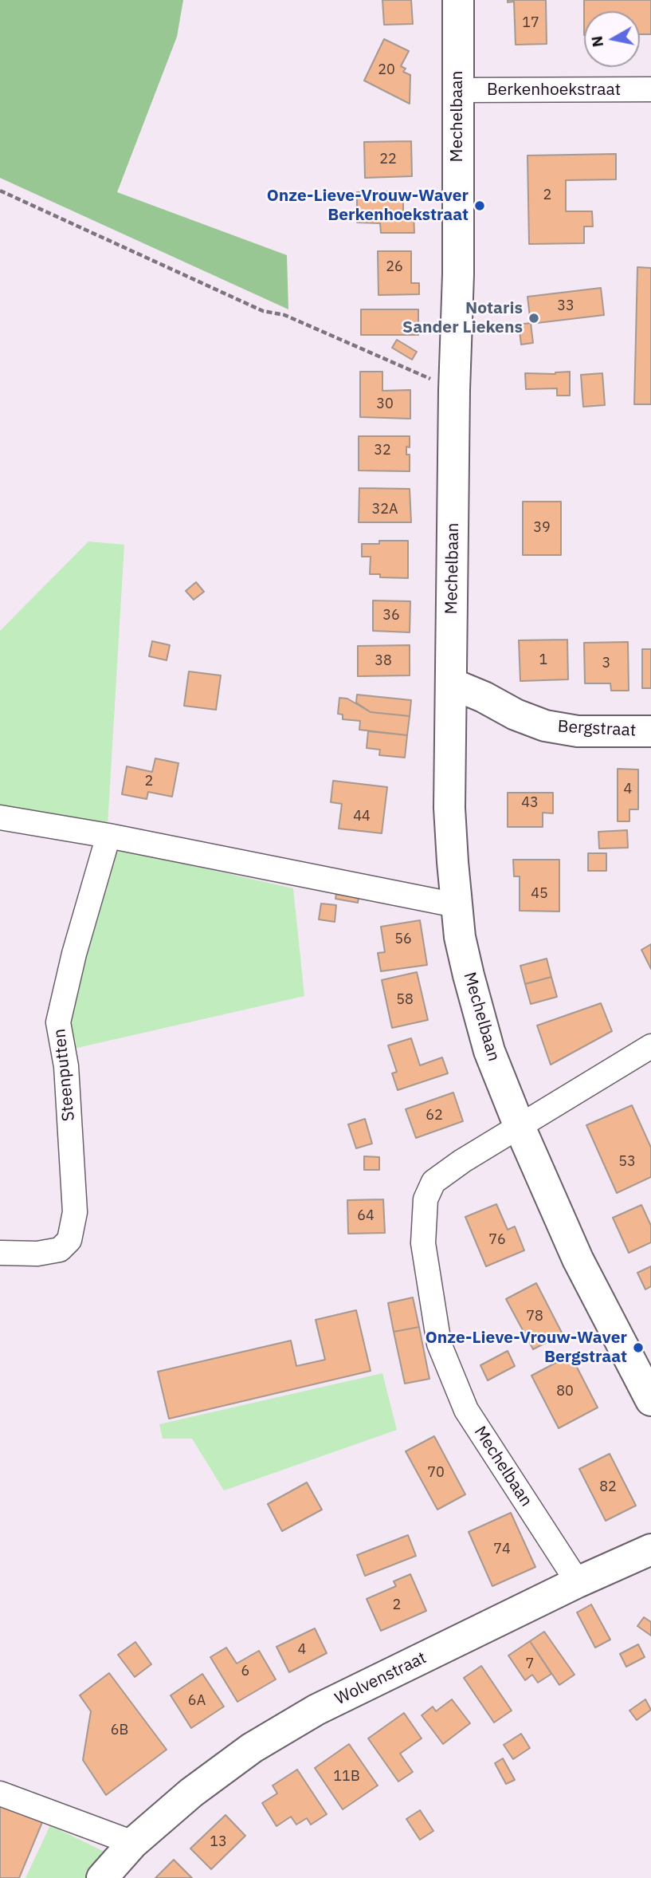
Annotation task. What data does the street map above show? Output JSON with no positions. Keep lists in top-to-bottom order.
{
  "streets": {
    "street": [
      "Berkenhoekstraat",
      "Mechelbaan",
      "Bergstraat",
      "Steenputten",
      "Wolvenstraat"
    ]
  },
  "crossings": [
    ["Berkenhoekstraat", "Mechelbaan"],
    ["Mechelbaan", "Bergstraat"],
    ["Mechelbaan", "Wolvenstraat"]
  ],
  "places": ["Onze-Lieve-Vrouw-Waver Berkenhoekstraat", "Notaris Sander Liekens", "Onze-Lieve-Vrouw-Waver Bergstraat"],
  "house_numbers": [
    "17",
    "20",
    "22",
    "2",
    "26",
    "33",
    "30",
    "32",
    "32A",
    "39",
    "36",
    "1",
    "38",
    "3",
    "2",
    "4",
    "43",
    "44",
    "45",
    "56",
    "58",
    "62",
    "53",
    "64",
    "76",
    "78",
    "80",
    "70",
    "82",
    "74",
    "2",
    "4",
    "7",
    "6",
    "6A",
    "6B",
    "11B",
    "13"
  ],
  "north": "left"
}
